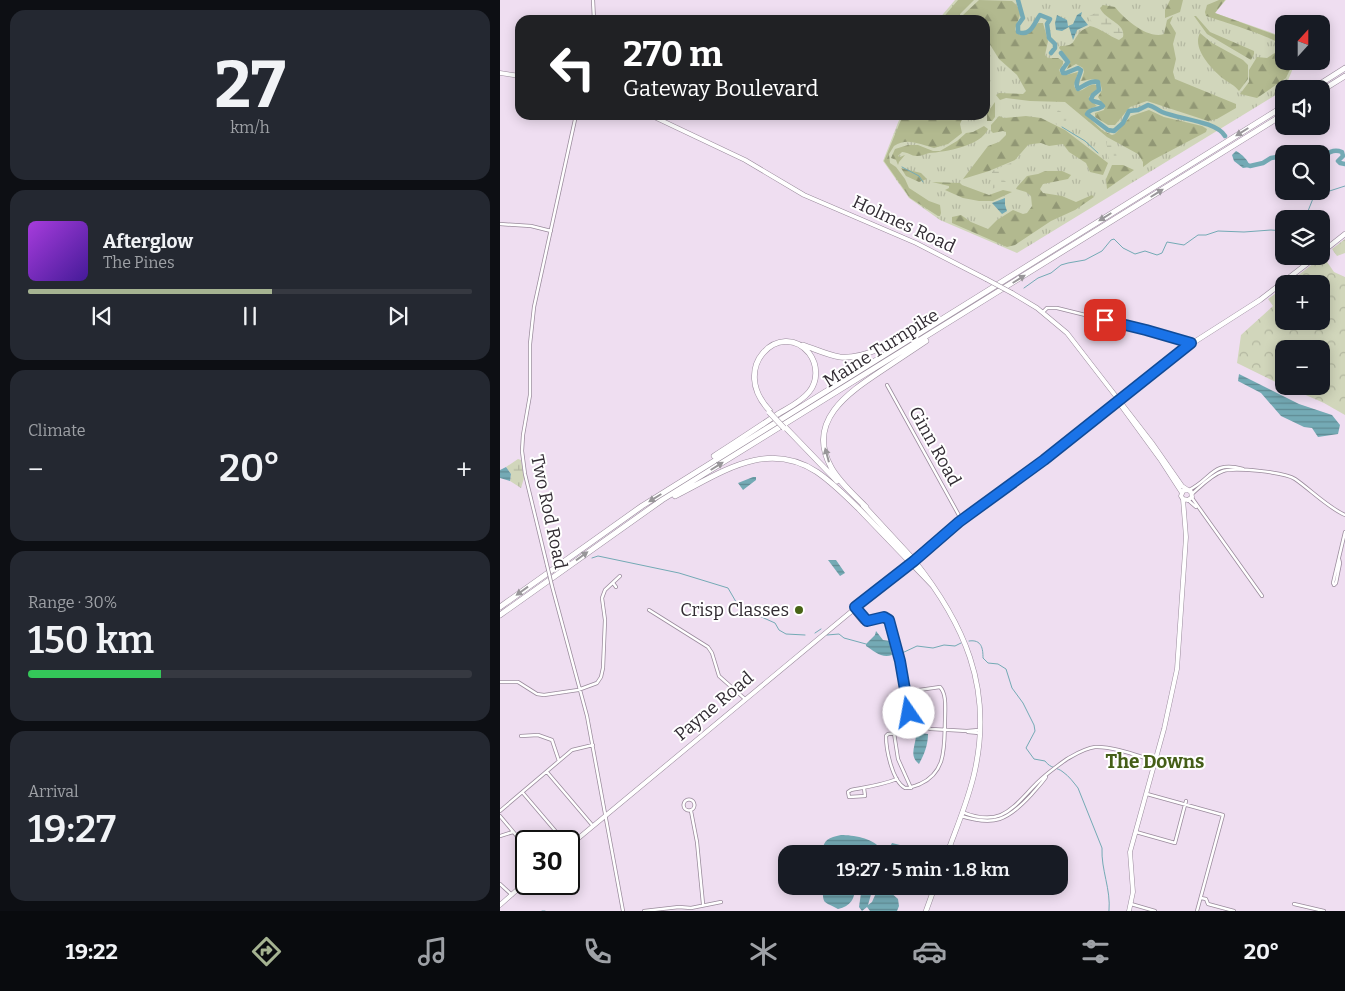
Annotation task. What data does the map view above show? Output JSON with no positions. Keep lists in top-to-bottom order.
{
  "streets": {
    "highway": ["Maine Turnpike"],
    "main road": ["Payne Road"],
    "street": ["Holmes Road", "Ginn Road", "Two Rod Road"]
  },
  "crossings": [
    ["Holmes Road", "Payne Road"],
    ["Ginn Road", "Payne Road"],
    ["Two Rod Road", "Payne Road"]
  ],
  "districts": ["The Downs"],
  "places": ["Crisp Classes"],
  "north": "top",
  "page": {
    "tile": [
      ["27", "km/h"],
      "Climate",
      ["Range · 30%", "150 km"],
      ["Arrival", "19:27"]
    ],
    "map_buttons": ["+", "−"],
    "turn": ["270 m", "Gateway Boulevard"],
    "song": ["Afterglow", "The Pines"],
    "heat": ["−", "20°", "+"],
    "limit": "30",
    "trip": "19:27 · 5 min · 1.8 km",
    "tabs": ["19:22", "20°"]
  }
}
